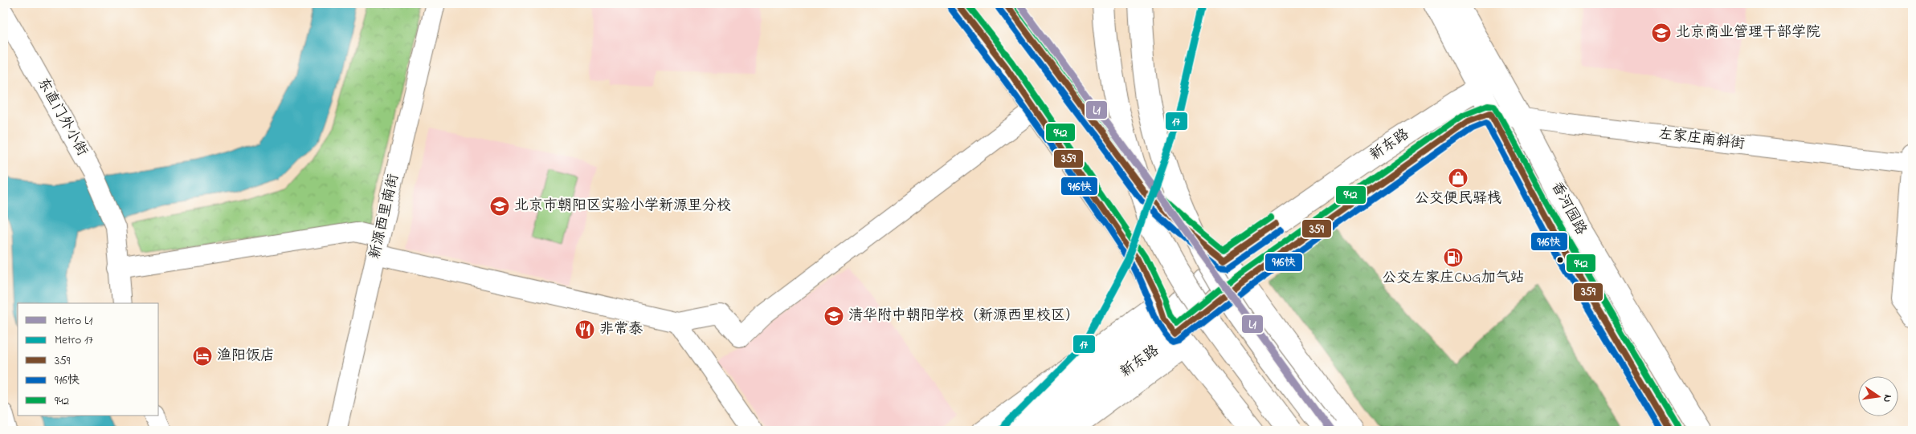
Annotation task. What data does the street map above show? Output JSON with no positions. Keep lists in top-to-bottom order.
{
  "streets": {
    "main road": ["新东路", "香河园路"],
    "street": ["东直门外小街", "左家庄南斜街", "新源西里南街"]
  },
  "crossings": [
    ["左家庄南斜街", "新东路"],
    ["左家庄南斜街", "香河园路"],
    ["新东路", "香河园路"]
  ],
  "places": {
    "school or university": ["北京商业管理干部学院", "北京市朝阳区实验小学新源里分校", "清华附中朝阳学校（新源西里校区）"],
    "shop": ["公交便民驿栈"],
    "fuel station": ["公交左家庄CNG加气站"],
    "restaurant": ["非常泰"],
    "hotel": ["渔阳饭店"]
  },
  "lines": [
    "metro line L1",
    "metro line 17",
    "transit line 359",
    "transit line 942",
    "transit line 916快"
  ],
  "legend": [
    "Metro L1",
    "Metro 17",
    "359",
    "916快",
    "942"
  ],
  "north": "right"
}
